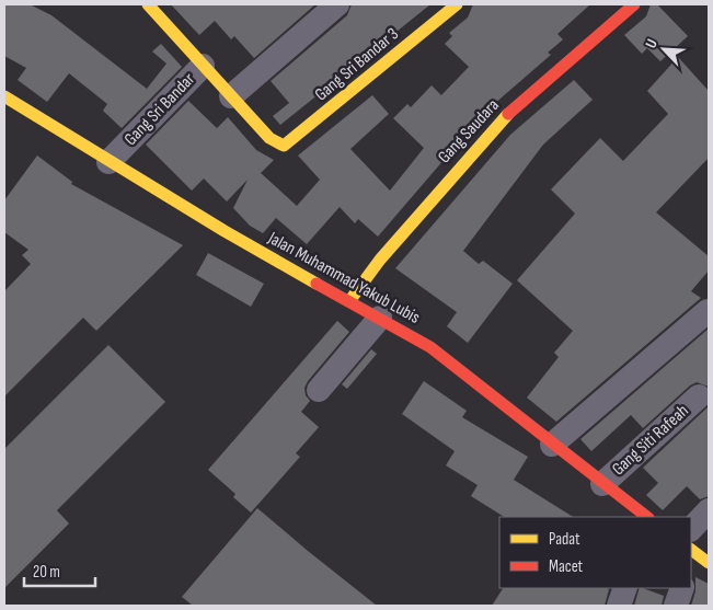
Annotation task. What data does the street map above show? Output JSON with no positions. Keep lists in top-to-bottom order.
{
  "streets": {
    "street": [
      "Gang Sri Bandar 3",
      "Gang Sri Bandar",
      "Gang Saudara",
      "Jalan Muhammad Yakub Lubis",
      "Gang Siti Rafeah"
    ]
  },
  "crossings": [
    ["Gang Sri Bandar 3", "Gang Sri Bandar"],
    ["Gang Sri Bandar", "Jalan Muhammad Yakub Lubis"],
    ["Gang Saudara", "Jalan Muhammad Yakub Lubis"],
    ["Jalan Muhammad Yakub Lubis", "Gang Siti Rafeah"]
  ],
  "legend": ["Padat", "Macet"],
  "scale_bar": "20 m",
  "north": "top left"
}
